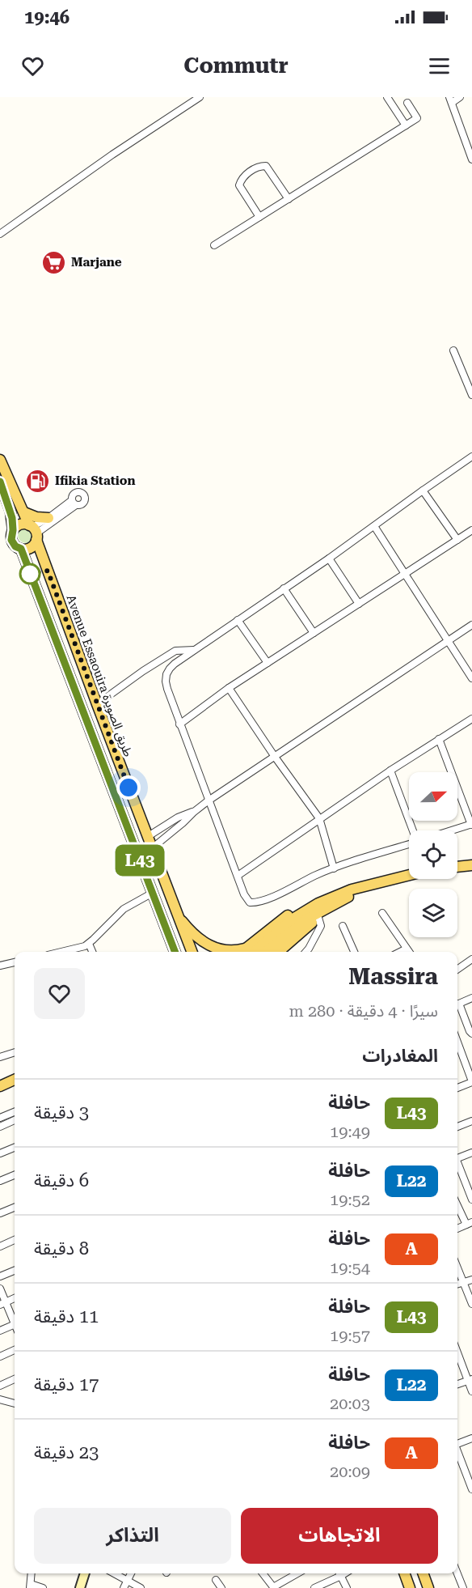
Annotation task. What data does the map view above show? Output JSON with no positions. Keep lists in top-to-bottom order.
{
  "streets": {
    "main road": ["Avenue Essaouira طريق الصويرة"]
  },
  "places": {
    "supermarket": ["Marjane"],
    "fuel station": ["Ifikia Station"]
  },
  "lines": ["bus line L43"],
  "north": "right",
  "page": {
    "status": "19:46",
    "header": "Commutr",
    "on_map": "L43",
    "heading": [
      ["Massira", "سيرًا · 4 دقيقة · 280 m"],
      "المغادرات"
    ],
    "list": [
      {
        "mark": "L43",
        "name": "حافلة",
        "note": "19:49",
        "value": "3 دقيقة"
      },
      {
        "mark": "L22",
        "name": "حافلة",
        "note": "19:52",
        "value": "6 دقيقة"
      },
      {
        "mark": "A",
        "name": "حافلة",
        "note": "19:54",
        "value": "8 دقيقة"
      },
      {
        "mark": "L43",
        "name": "حافلة",
        "note": "19:57",
        "value": "11 دقيقة"
      },
      {
        "mark": "L22",
        "name": "حافلة",
        "note": "20:03",
        "value": "17 دقيقة"
      },
      {
        "mark": "A",
        "name": "حافلة",
        "note": "20:09",
        "value": "23 دقيقة"
      }
    ],
    "buttons": ["الاتجاهات", "التذاكر"]
  }
}
